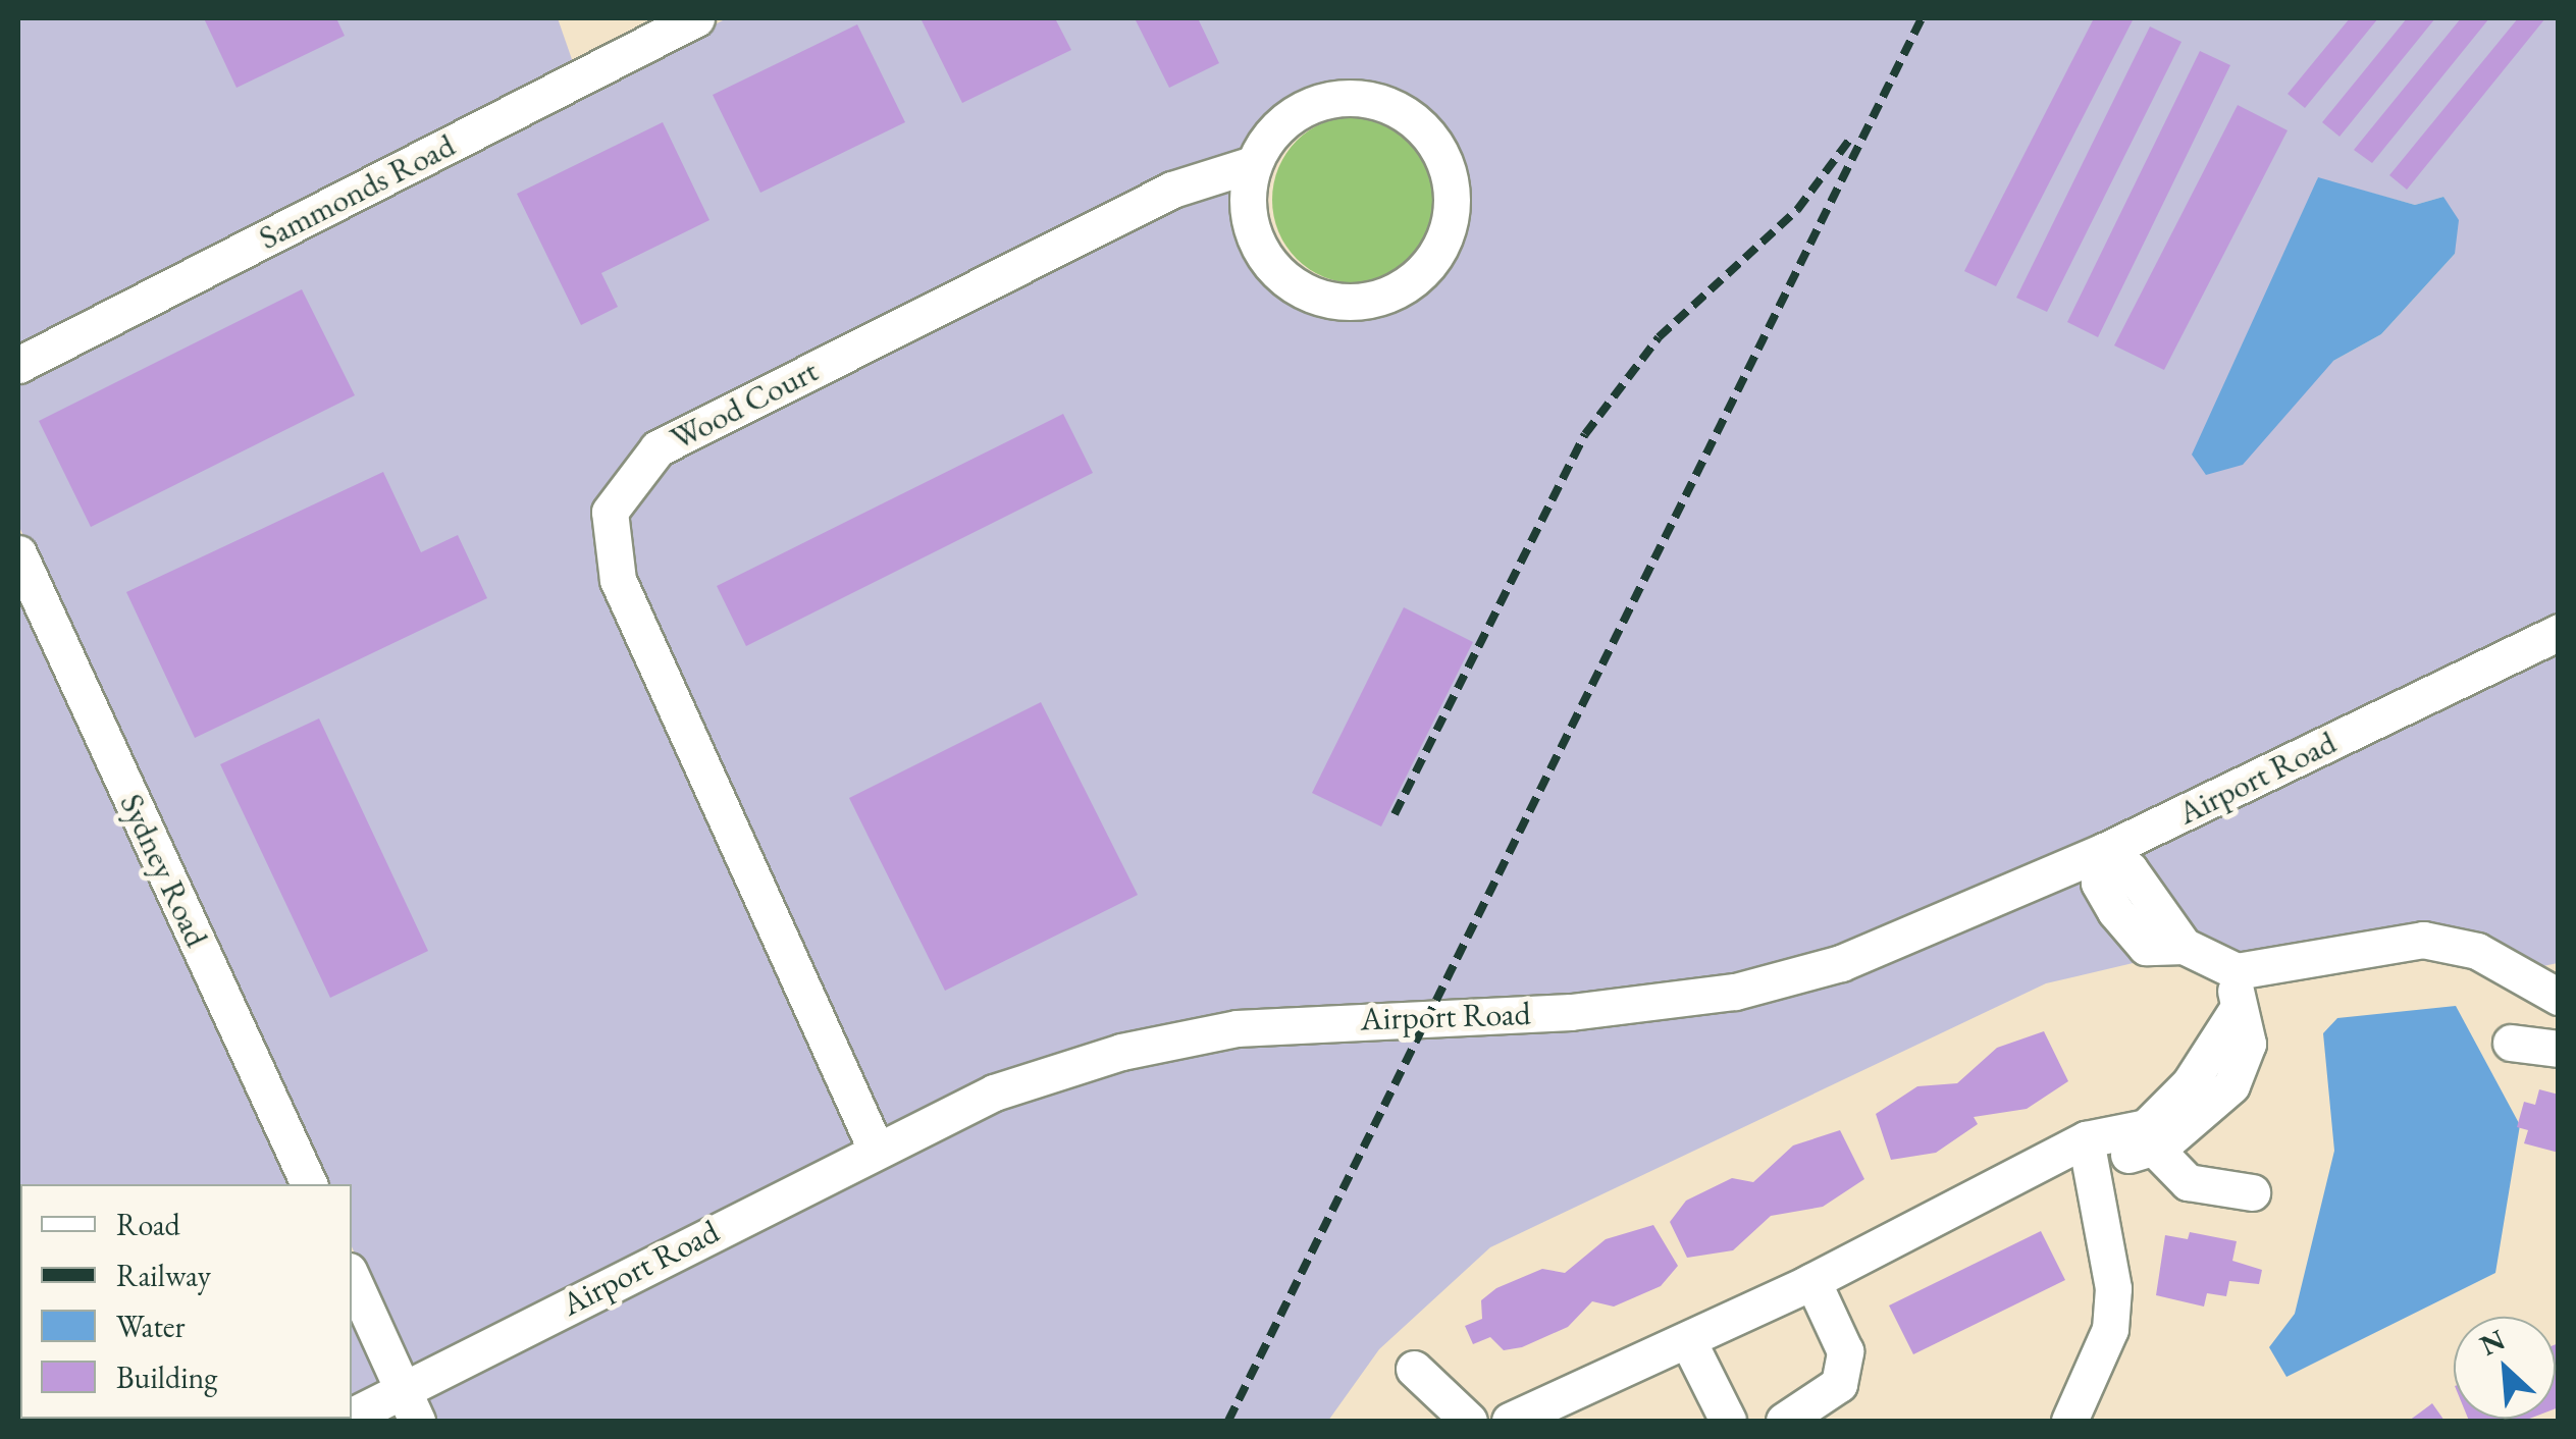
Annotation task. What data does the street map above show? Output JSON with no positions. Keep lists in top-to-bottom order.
{
  "streets": {
    "street": [
      "Sammonds Road",
      "Wood Court",
      "Airport Road",
      "Sydney Road"
    ]
  },
  "crossings": [
    ["Wood Court", "Airport Road"]
  ],
  "legend": [
    "Road",
    "Railway",
    "Water",
    "Building"
  ],
  "north": "top left"
}
